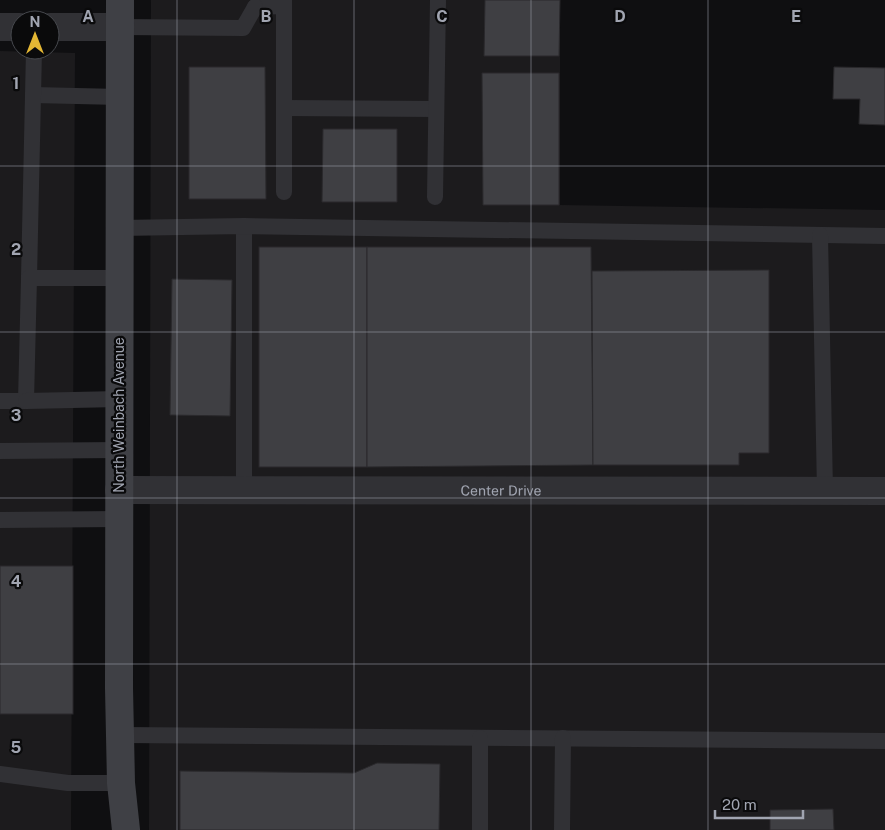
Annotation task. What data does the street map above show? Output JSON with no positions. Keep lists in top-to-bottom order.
{
  "streets": {
    "main road": ["North Weinbach Avenue"],
    "street": ["Center Drive"]
  },
  "crossings": [
    ["North Weinbach Avenue", "Center Drive"]
  ],
  "scale_bar": "20 m",
  "north": "top",
  "grid": {
    "columns": [
      "A",
      "B",
      "C",
      "D",
      "E"
    ],
    "rows": [
      "1",
      "2",
      "3",
      "4",
      "5"
    ]
  }
}
